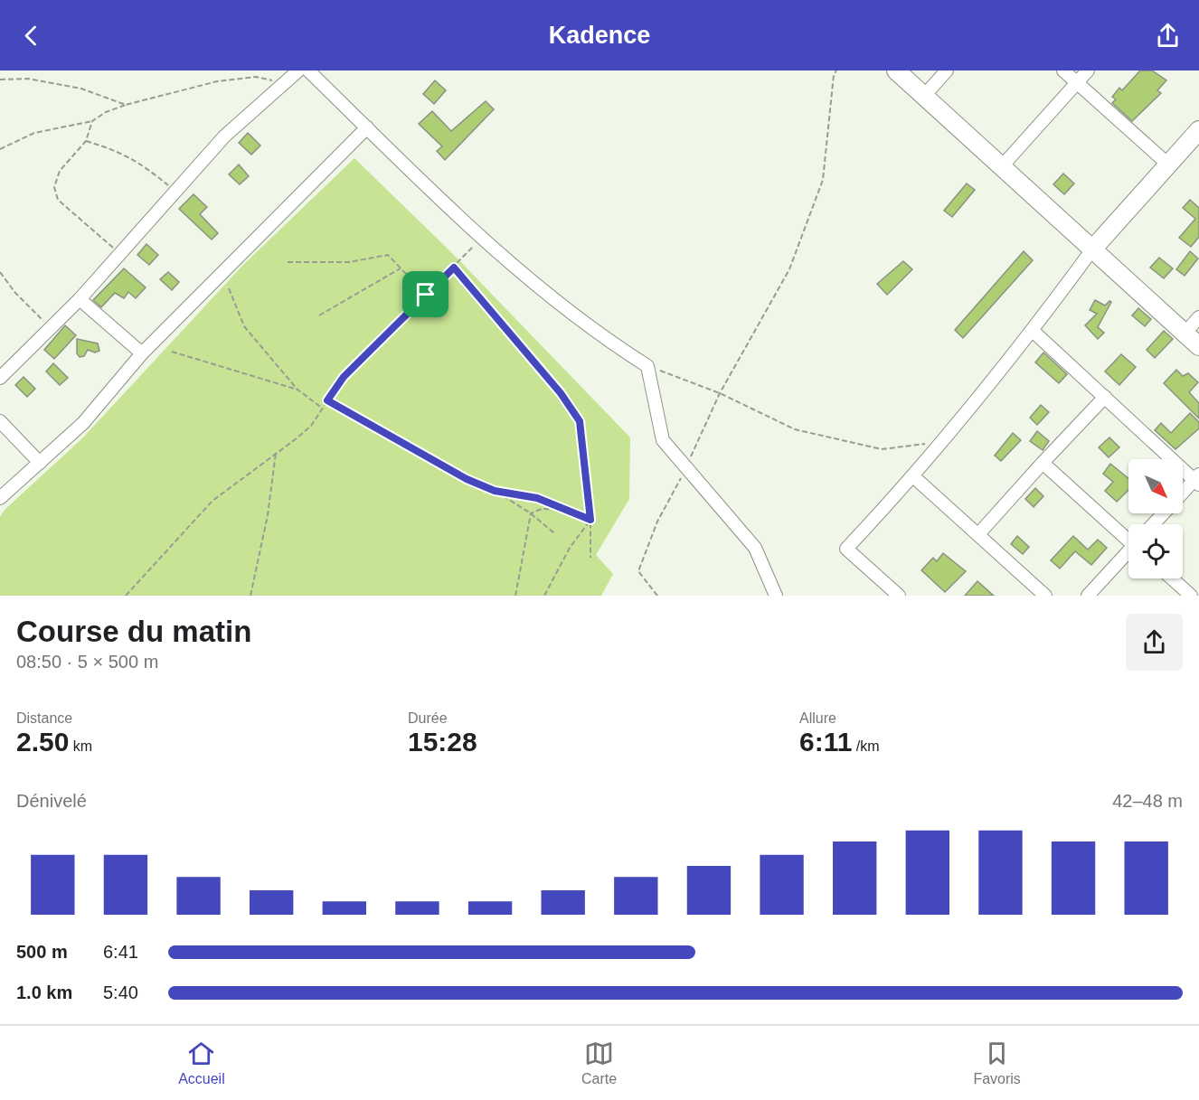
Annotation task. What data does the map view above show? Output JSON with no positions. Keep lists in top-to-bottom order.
{
  "north": "bottom right",
  "page": {
    "header": "Kadence",
    "heading": ["Course du matin", "08:50 · 5 × 500 m"],
    "stats": [
      ["Distance", "2.50 km"],
      ["Durée", "15:28"],
      ["Allure", "6:11 /km"]
    ],
    "chart": ["Dénivelé", "42–48 m"],
    "list": [
      {
        "name": "500 m",
        "note": "6:41"
      },
      {
        "name": "1.0 km",
        "note": "5:40"
      }
    ],
    "tabs": ["Accueil", "Carte", "Favoris"]
  }
}
